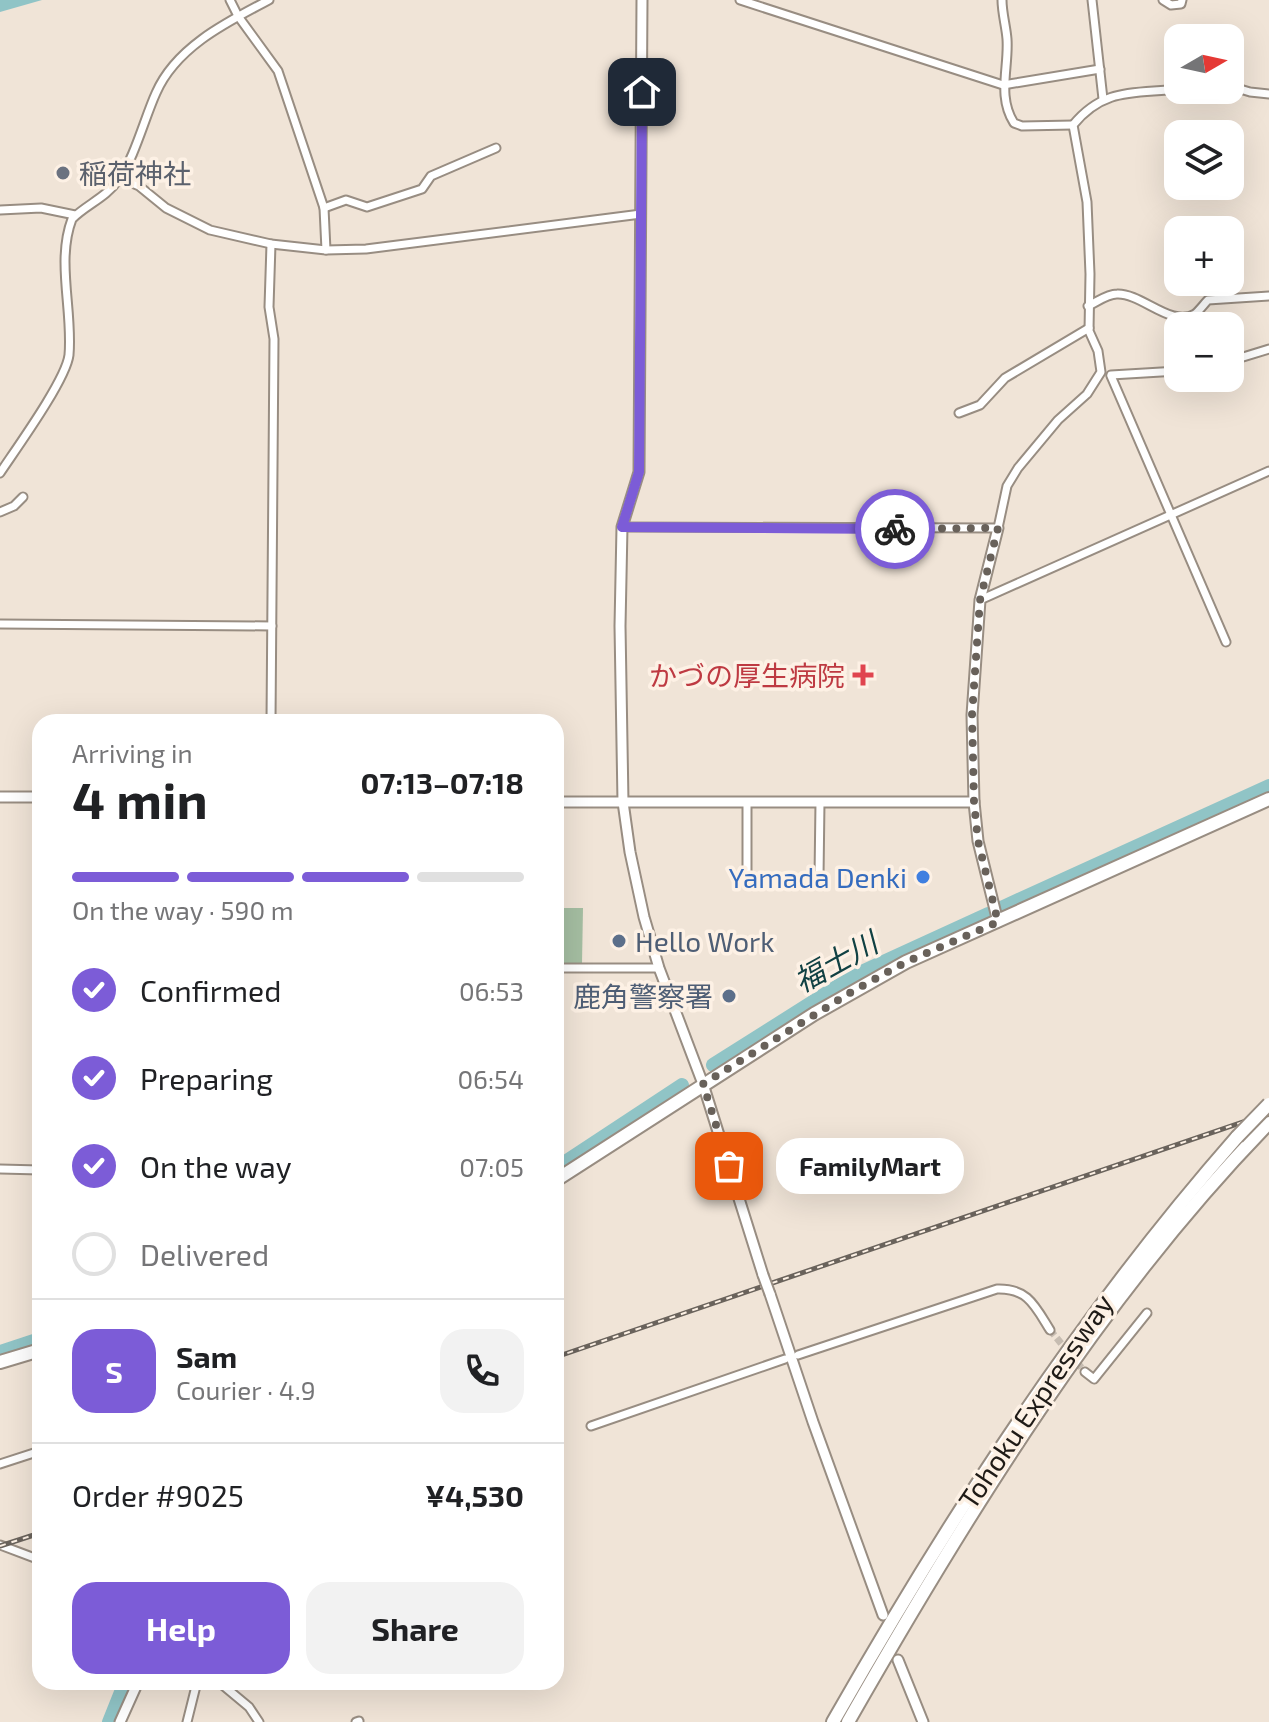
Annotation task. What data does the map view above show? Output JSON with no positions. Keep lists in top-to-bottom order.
{
  "streets": {
    "highway": ["Tohoku Expressway"]
  },
  "water": ["福士川"],
  "places": {
    "other": [
      "稲荷神社",
      "Yamada Denki",
      "Hello Work",
      "鹿角警察署",
      "FamilyMart"
    ],
    "health": ["かづの厚生病院"]
  },
  "north": "right",
  "page": {
    "map_buttons": ["+", "−"],
    "heading": ["4 min", "Arriving in", "07:13–07:18"],
    "panel": [
      "Sam",
      "Courier · 4.9",
      "Order #9025",
      "¥4,530"
    ],
    "bar": "On the way · 590 m",
    "list": [
      ["Confirmed", "06:53"],
      ["Preparing", "06:54"],
      ["On the way", "07:05"],
      "Delivered"
    ],
    "bubble": "FamilyMart",
    "round": "S",
    "buttons": ["Help", "Share"]
  }
}
